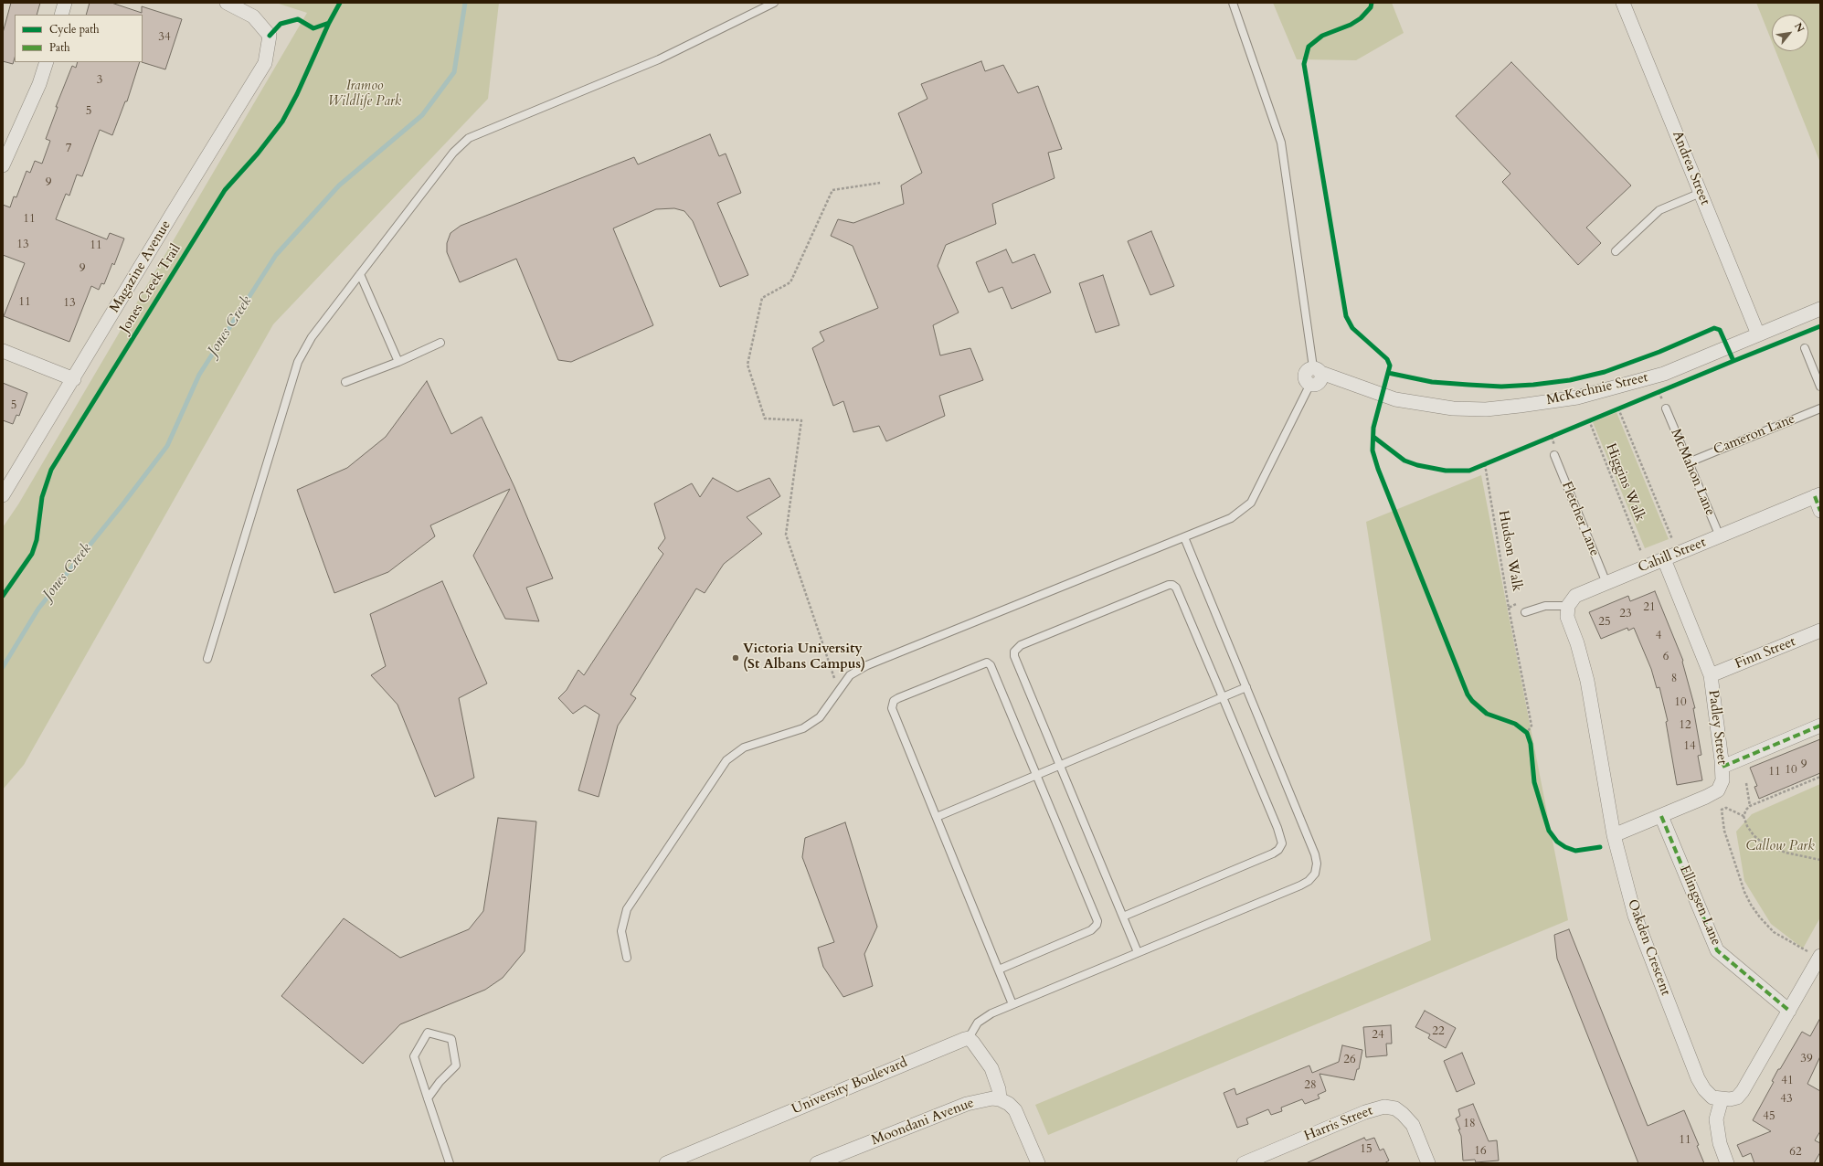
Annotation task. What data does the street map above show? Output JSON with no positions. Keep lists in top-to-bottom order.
{
  "streets": {
    "street": [
      "Andrea Street",
      "Magazine Avenue",
      "McKechnie Street",
      "Cahill Street",
      "Finn Street",
      "Padley Street",
      "Ellingsen Lane",
      "Oakden Crescent",
      "University Boulevard",
      "Moondani Avenue",
      "Harris Street"
    ],
    "lane": ["Cameron Lane", "McMahon Lane", "Fletcher Lane"],
    "path": ["Higgins Walk", "Hudson Walk"],
    "cycle path": ["Jones Creek Trail"]
  },
  "crossings": [
    ["Andrea Street", "McKechnie Street"],
    ["Cameron Lane", "McMahon Lane"],
    ["McMahon Lane", "Cahill Street"],
    ["Fletcher Lane", "Cahill Street"],
    ["Cahill Street", "Padley Street"],
    ["Cahill Street", "Oakden Crescent"],
    ["Finn Street", "Padley Street"],
    ["Padley Street", "Ellingsen Lane"],
    ["Padley Street", "Oakden Crescent"]
  ],
  "water": ["Jones Creek"],
  "parks": ["Iramoo Wildlife Park", "Callow Park"],
  "places": ["Victoria University (St Albans Campus)"],
  "house_numbers": [
    "34",
    "3",
    "5",
    "7",
    "9",
    "11",
    "13",
    "11",
    "9",
    "11",
    "13",
    "5",
    "21",
    "23",
    "25",
    "4",
    "6",
    "8",
    "10",
    "12",
    "14",
    "9",
    "10",
    "11",
    "22",
    "24",
    "39",
    "26",
    "41",
    "28",
    "43",
    "45",
    "18",
    "11",
    "15",
    "16",
    "62"
  ],
  "legend": ["Cycle path", "Path"],
  "north": "top right"
}
